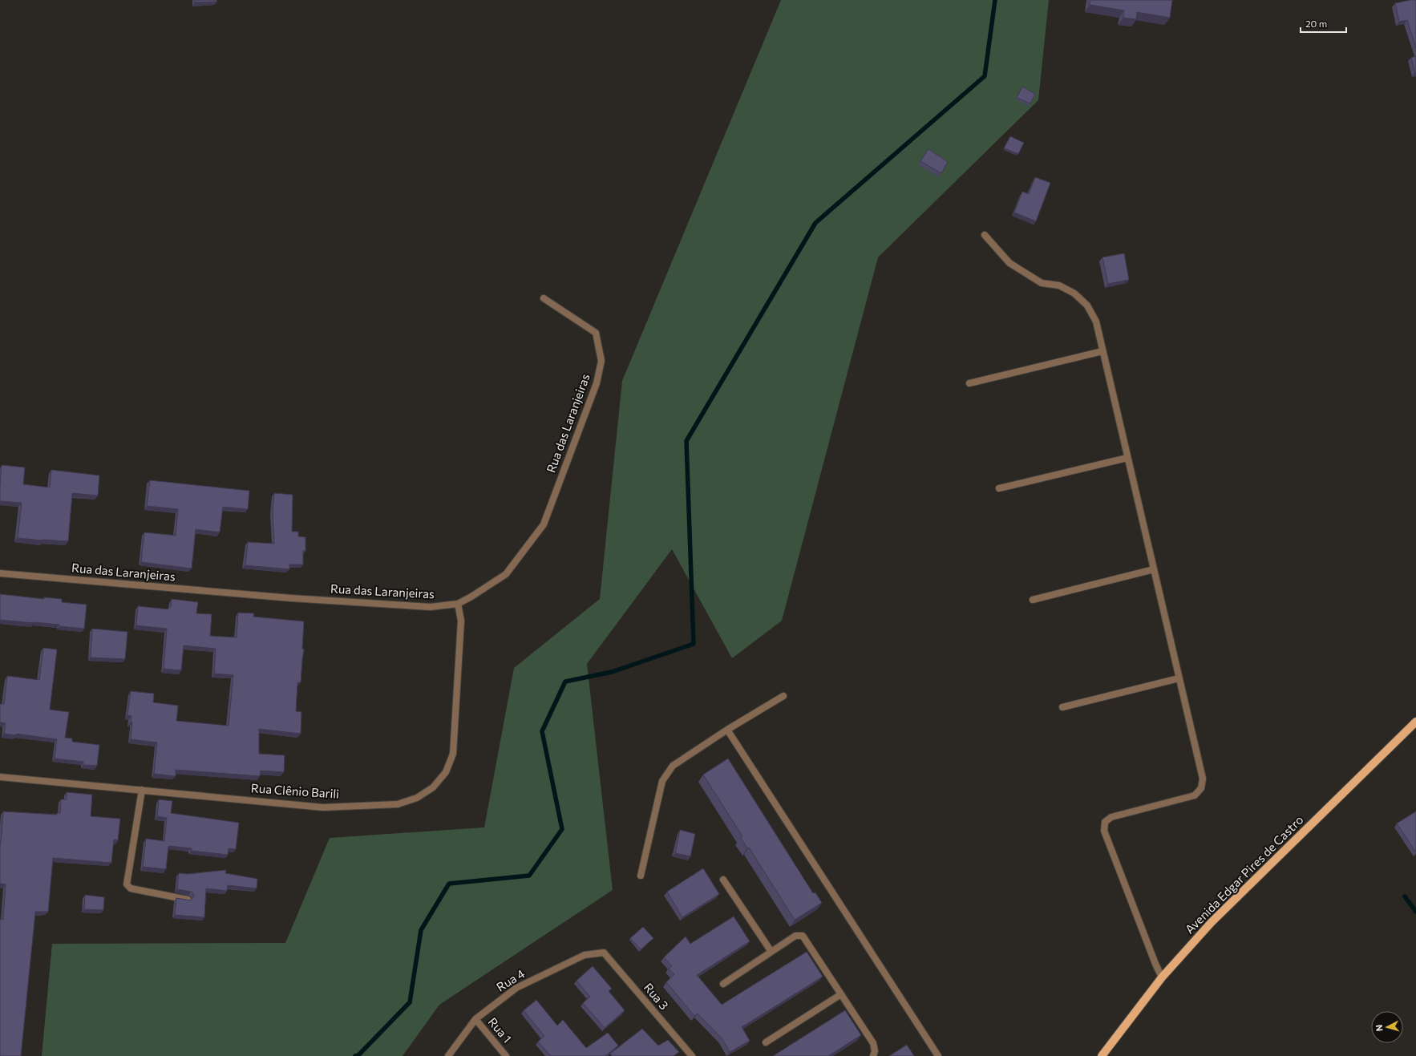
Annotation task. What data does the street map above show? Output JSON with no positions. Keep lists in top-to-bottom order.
{
  "streets": {
    "main road": ["Avenida Edgar Pires de Castro"],
    "street": [
      "Rua das Laranjeiras",
      "Rua Clênio Barili",
      "Rua 4",
      "Rua 3",
      "Rua 1"
    ]
  },
  "crossings": [
    ["Rua das Laranjeiras", "Rua Clênio Barili"],
    ["Rua 4", "Rua 3"],
    ["Rua 4", "Rua 1"]
  ],
  "scale_bar": "20 m",
  "north": "left"
}
